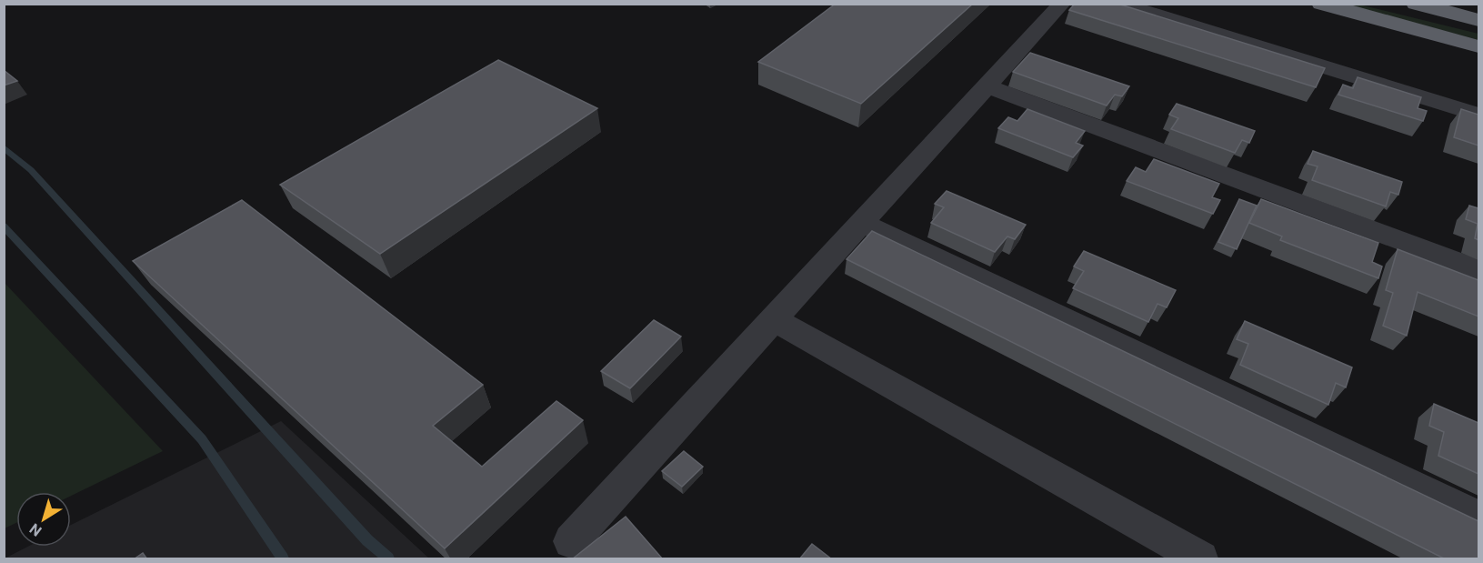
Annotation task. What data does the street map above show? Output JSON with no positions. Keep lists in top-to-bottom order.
{
  "north": "bottom left"
}
